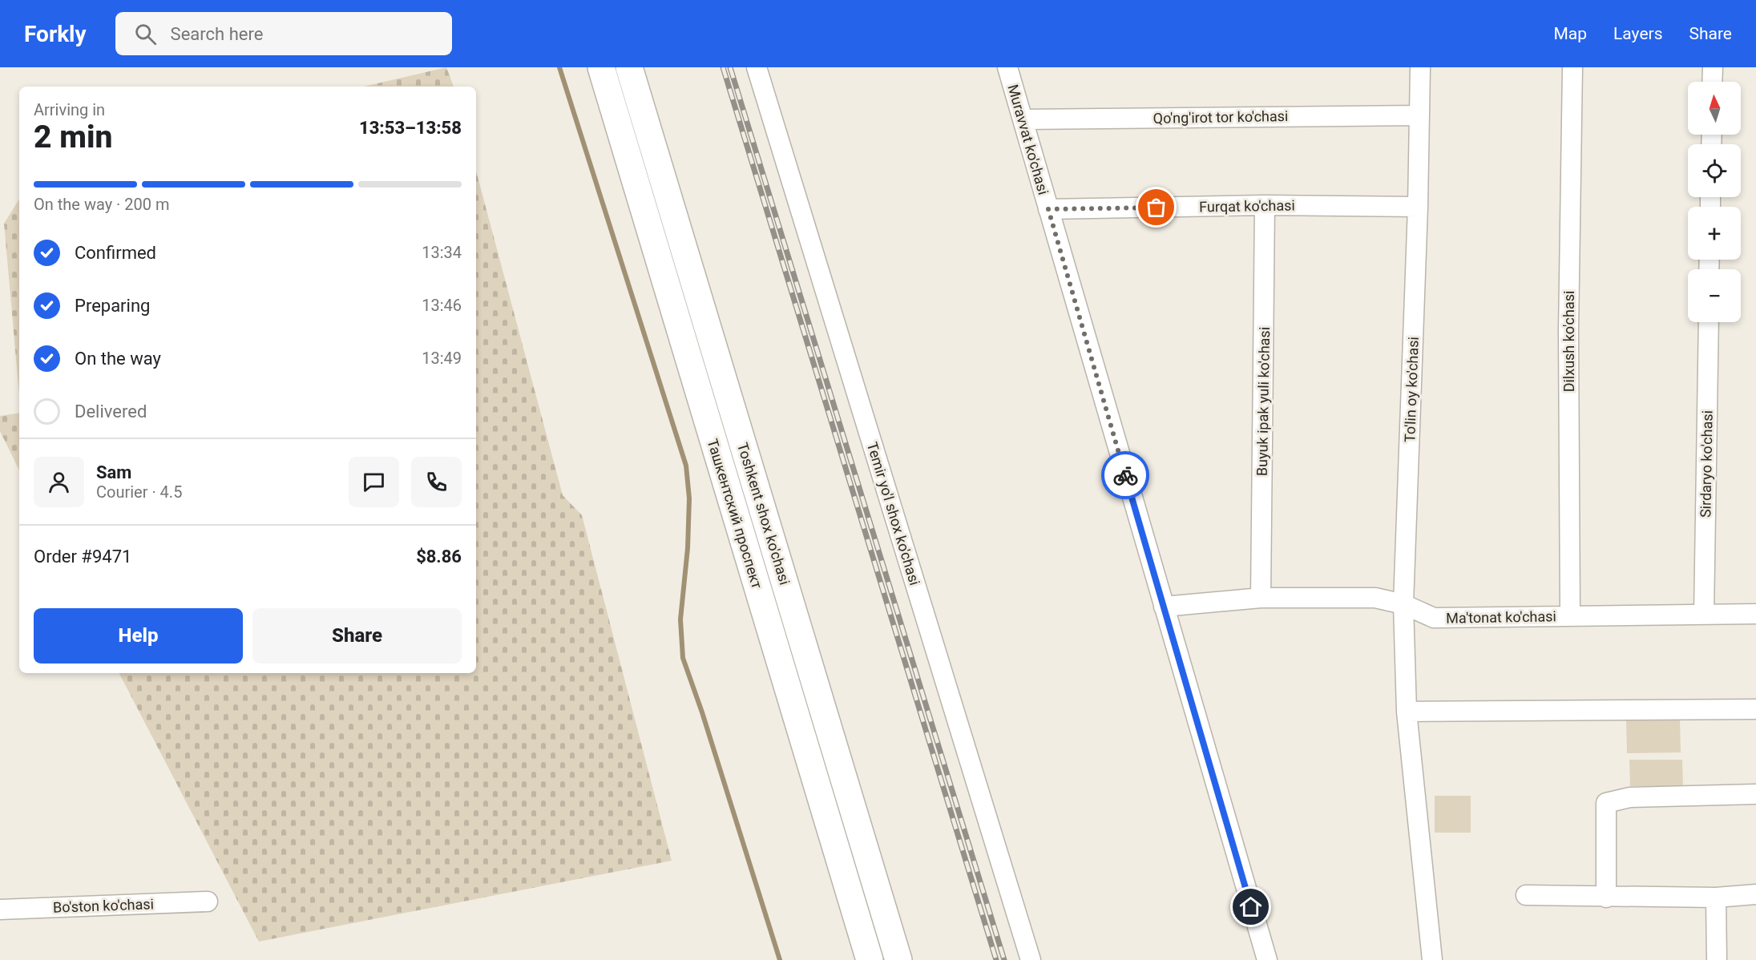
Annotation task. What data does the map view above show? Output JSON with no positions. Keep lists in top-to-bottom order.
{
  "streets": {
    "highway": ["Ташкентский проспект", "Toshkent shox ko'chasi"],
    "street": [
      "Qo'ng'irot tor ko'chasi",
      "Muravvat ko'chasi",
      "Furqat ko'chasi",
      "Dilxush ko'chasi",
      "To'lin oy ko'chasi",
      "Buyuk ipak yuli ko'chasi",
      "Sirdaryo ko'chasi",
      "Temir yo'l shox ko'chasi",
      "Ma'tonat ko'chasi",
      "Bo'ston ko'chasi"
    ]
  },
  "crossings": [
    ["Qo'ng'irot tor ko'chasi", "Muravvat ko'chasi"],
    ["Qo'ng'irot tor ko'chasi", "To'lin oy ko'chasi"],
    ["Muravvat ko'chasi", "Furqat ko'chasi"],
    ["Muravvat ko'chasi", "Ma'tonat ko'chasi"],
    ["Furqat ko'chasi", "To'lin oy ko'chasi"],
    ["Furqat ko'chasi", "Buyuk ipak yuli ko'chasi"],
    ["Dilxush ko'chasi", "Ma'tonat ko'chasi"],
    ["To'lin oy ko'chasi", "Ma'tonat ko'chasi"],
    ["Buyuk ipak yuli ko'chasi", "Ma'tonat ko'chasi"],
    ["Sirdaryo ko'chasi", "Ma'tonat ko'chasi"]
  ],
  "north": "top",
  "page": {
    "header": "Forkly",
    "search": "Search here",
    "nav": ["Map", "Layers", "Share"],
    "map_buttons": ["+", "−"],
    "heading": ["2 min", "Arriving in", "13:53–13:58"],
    "panel": [
      "Sam",
      "Courier · 4.5",
      "Order #9471",
      "$8.86"
    ],
    "bar": "On the way · 200 m",
    "list": [
      ["Confirmed", "13:34"],
      ["Preparing", "13:46"],
      ["On the way", "13:49"],
      "Delivered"
    ],
    "buttons": ["Help", "Share"]
  }
}
